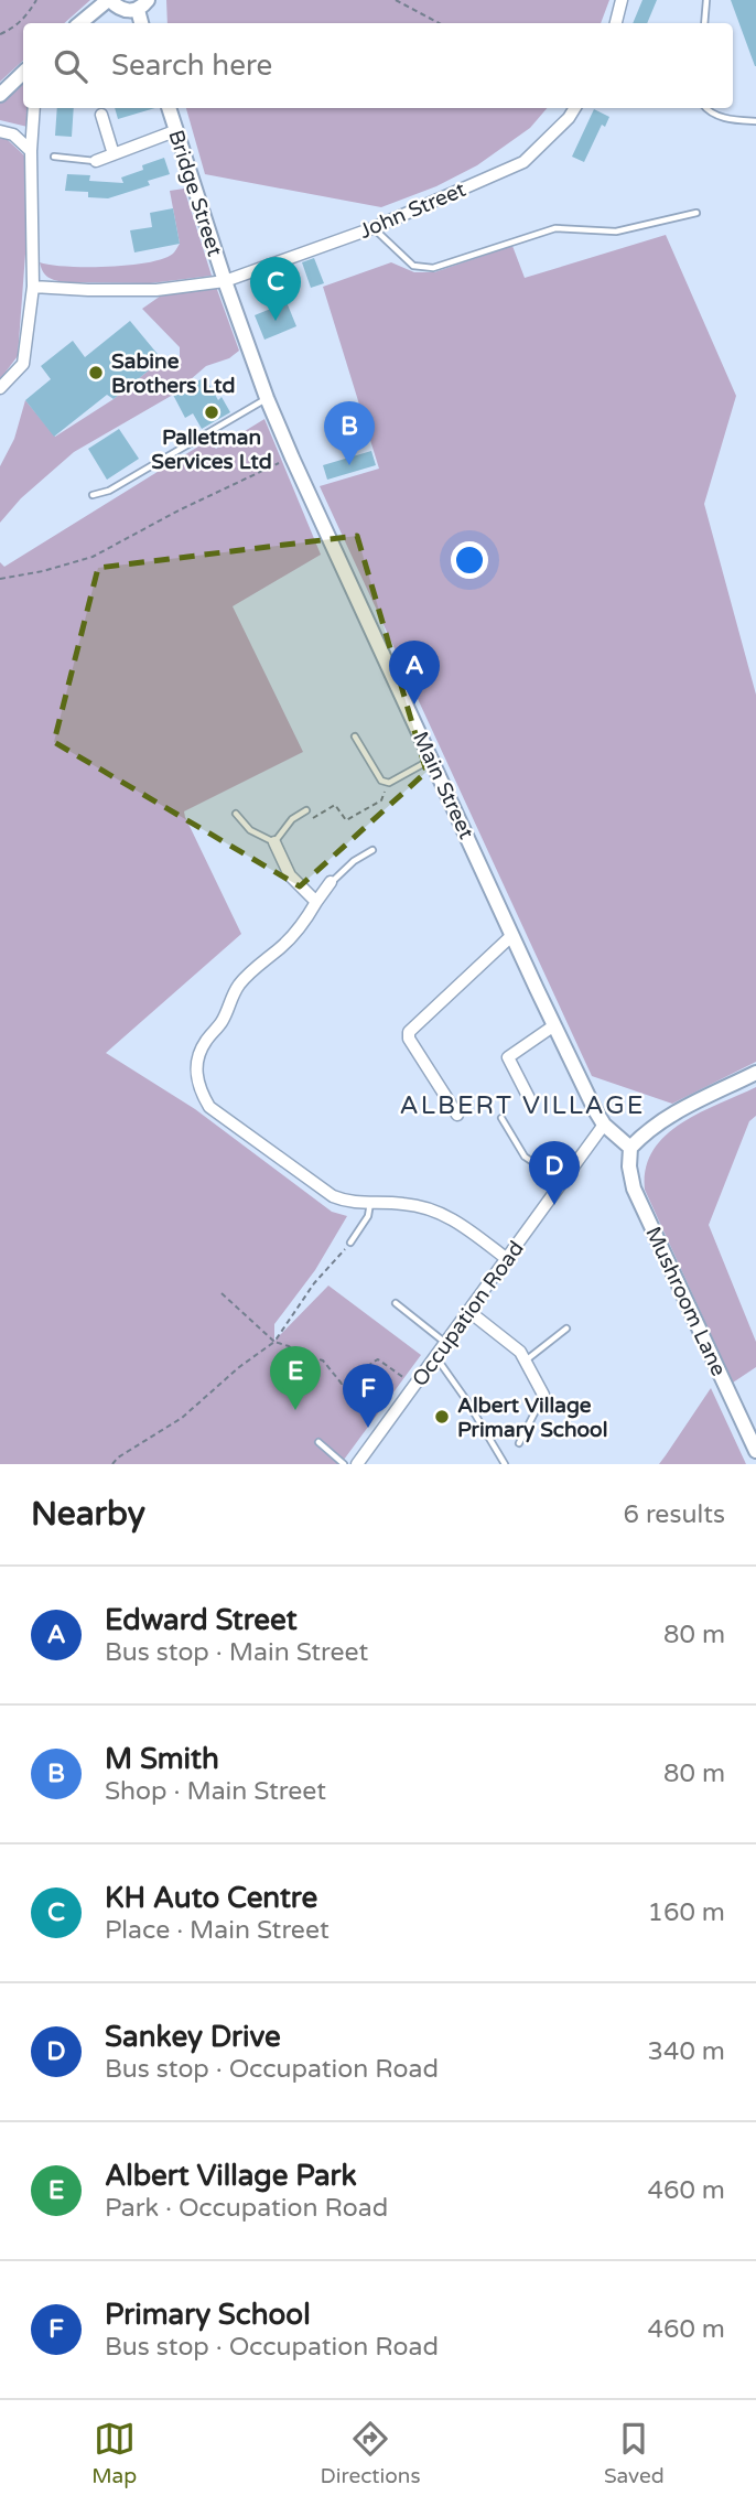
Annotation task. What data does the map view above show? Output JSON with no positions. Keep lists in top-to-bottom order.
{
  "streets": {
    "street": [
      "Bridge Street",
      "John Street",
      "Main Street",
      "Mushroom Lane",
      "Occupation Road"
    ]
  },
  "crossings": [
    ["Bridge Street", "John Street"],
    ["Bridge Street", "Main Street"],
    ["John Street", "Main Street"],
    ["Main Street", "Mushroom Lane"],
    ["Main Street", "Occupation Road"]
  ],
  "districts": ["ALBERT VILLAGE"],
  "places": ["Sabine Brothers Ltd", "Palletman Services Ltd", "Albert Village Primary School"],
  "page": {
    "search": "Search here",
    "pins": [
      "C",
      "B",
      "A",
      "D",
      "E",
      "F"
    ],
    "heading": ["Nearby", "6 results"],
    "list": [
      {
        "mark": "A",
        "name": "Edward Street",
        "note": "Bus stop · Main Street",
        "value": "80 m"
      },
      {
        "mark": "B",
        "name": "M Smith",
        "note": "Shop · Main Street",
        "value": "80 m"
      },
      {
        "mark": "C",
        "name": "KH Auto Centre",
        "note": "Place · Main Street",
        "value": "160 m"
      },
      {
        "mark": "D",
        "name": "Sankey Drive",
        "note": "Bus stop · Occupation Road",
        "value": "340 m"
      },
      {
        "mark": "E",
        "name": "Albert Village Park",
        "note": "Park · Occupation Road",
        "value": "460 m"
      },
      {
        "mark": "F",
        "name": "Primary School",
        "note": "Bus stop · Occupation Road",
        "value": "460 m"
      }
    ],
    "nav": ["Map", "Directions", "Saved"]
  }
}
